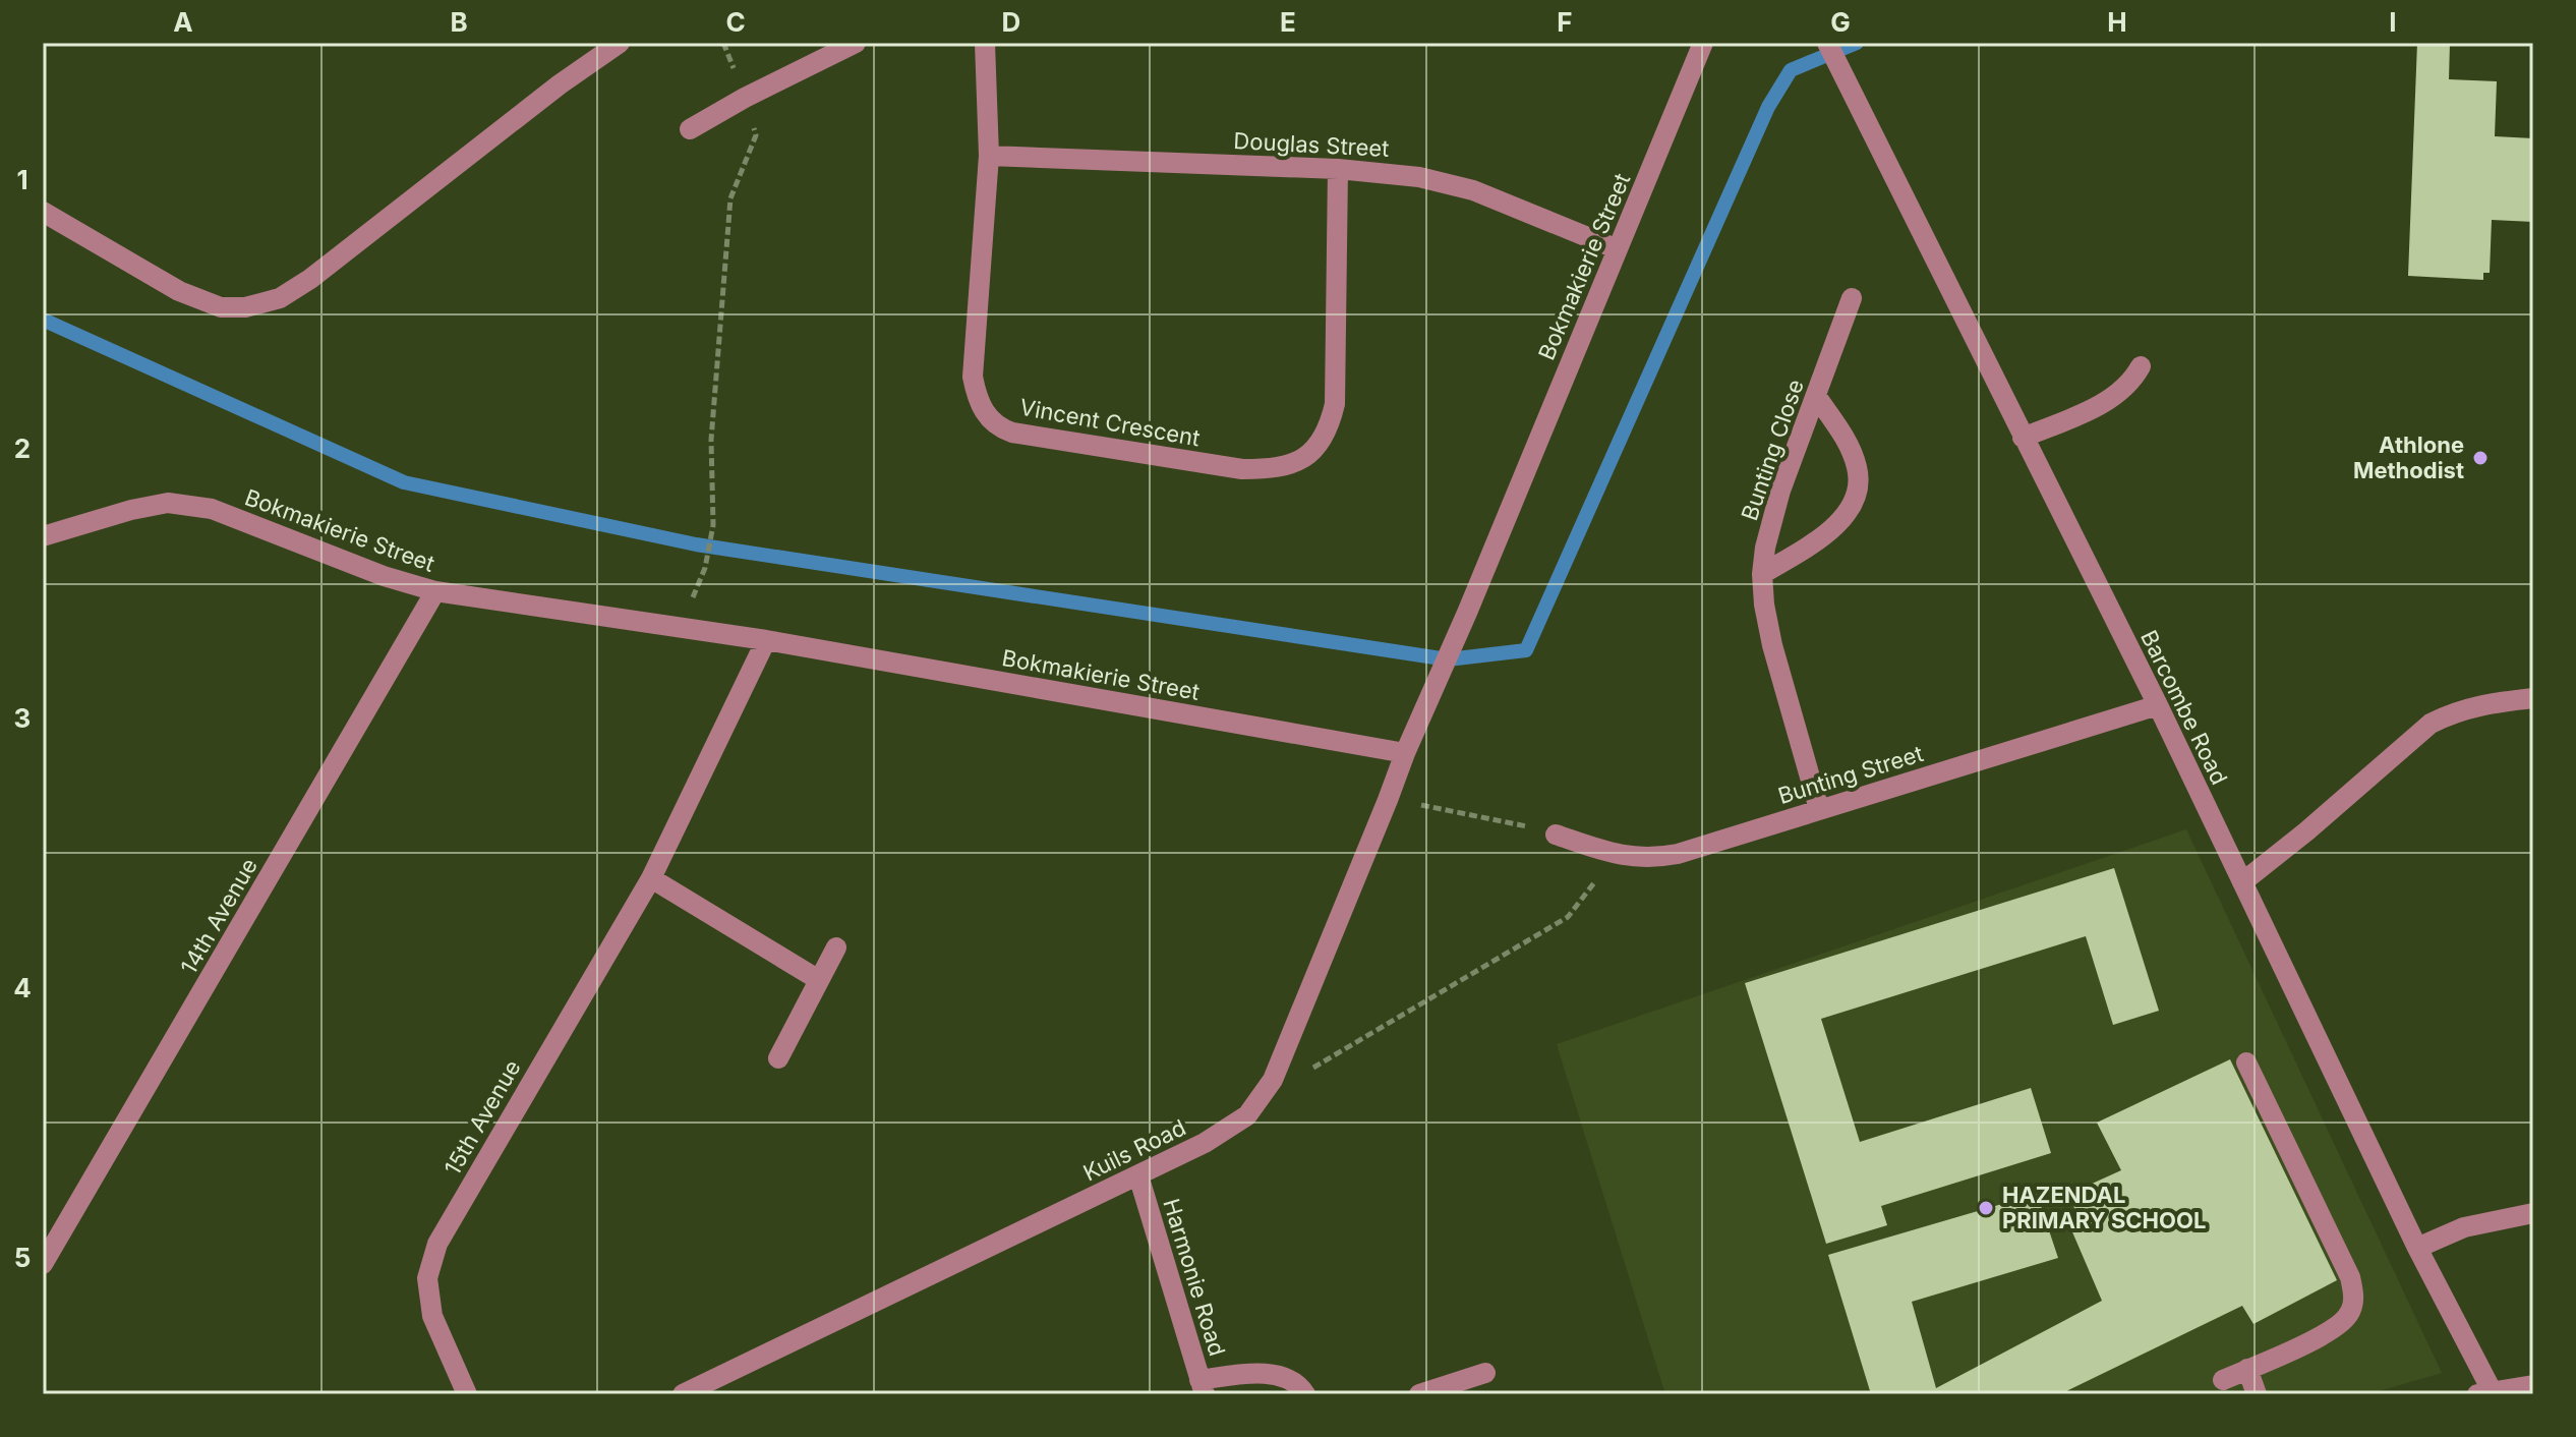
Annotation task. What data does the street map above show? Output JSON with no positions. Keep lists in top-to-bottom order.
{
  "streets": {
    "street": [
      "Douglas Street",
      "Bokmakierie Street",
      "Vincent Crescent",
      "Bunting Close",
      "Barcombe Road",
      "Bunting Street",
      "14th Avenue",
      "15th Avenue",
      "Kuils Road",
      "Harmonie Road"
    ]
  },
  "crossings": [
    ["Douglas Street", "Bokmakierie Street"],
    ["Douglas Street", "Vincent Crescent"],
    ["Bokmakierie Street", "14th Avenue"],
    ["Bokmakierie Street", "15th Avenue"],
    ["Bokmakierie Street", "Kuils Road"],
    ["Bunting Close", "Bunting Street"],
    ["Barcombe Road", "Bunting Street"],
    ["Kuils Road", "Harmonie Road"]
  ],
  "places": ["Athlone Methodist", "HAZENDAL PRIMARY SCHOOL"],
  "grid": {
    "columns": [
      "A",
      "B",
      "C",
      "D",
      "E",
      "F",
      "G",
      "H",
      "I"
    ],
    "rows": [
      "1",
      "2",
      "3",
      "4",
      "5"
    ]
  }
}
